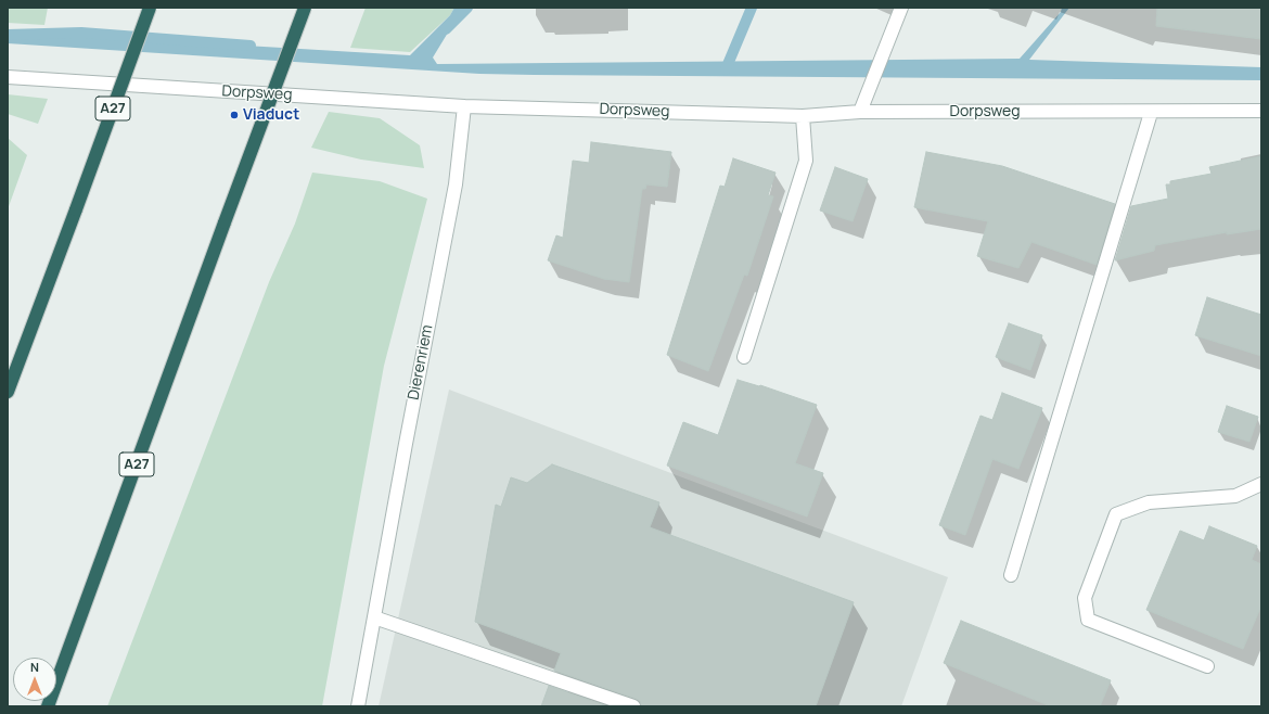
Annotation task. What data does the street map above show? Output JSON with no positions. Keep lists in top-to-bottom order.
{
  "streets": {
    "highway": ["A27"],
    "street": ["Dorpsweg", "Dierenriem"]
  },
  "crossings": [
    ["Dorpsweg", "Dierenriem"]
  ],
  "places": ["Viaduct"],
  "north": "top"
}
